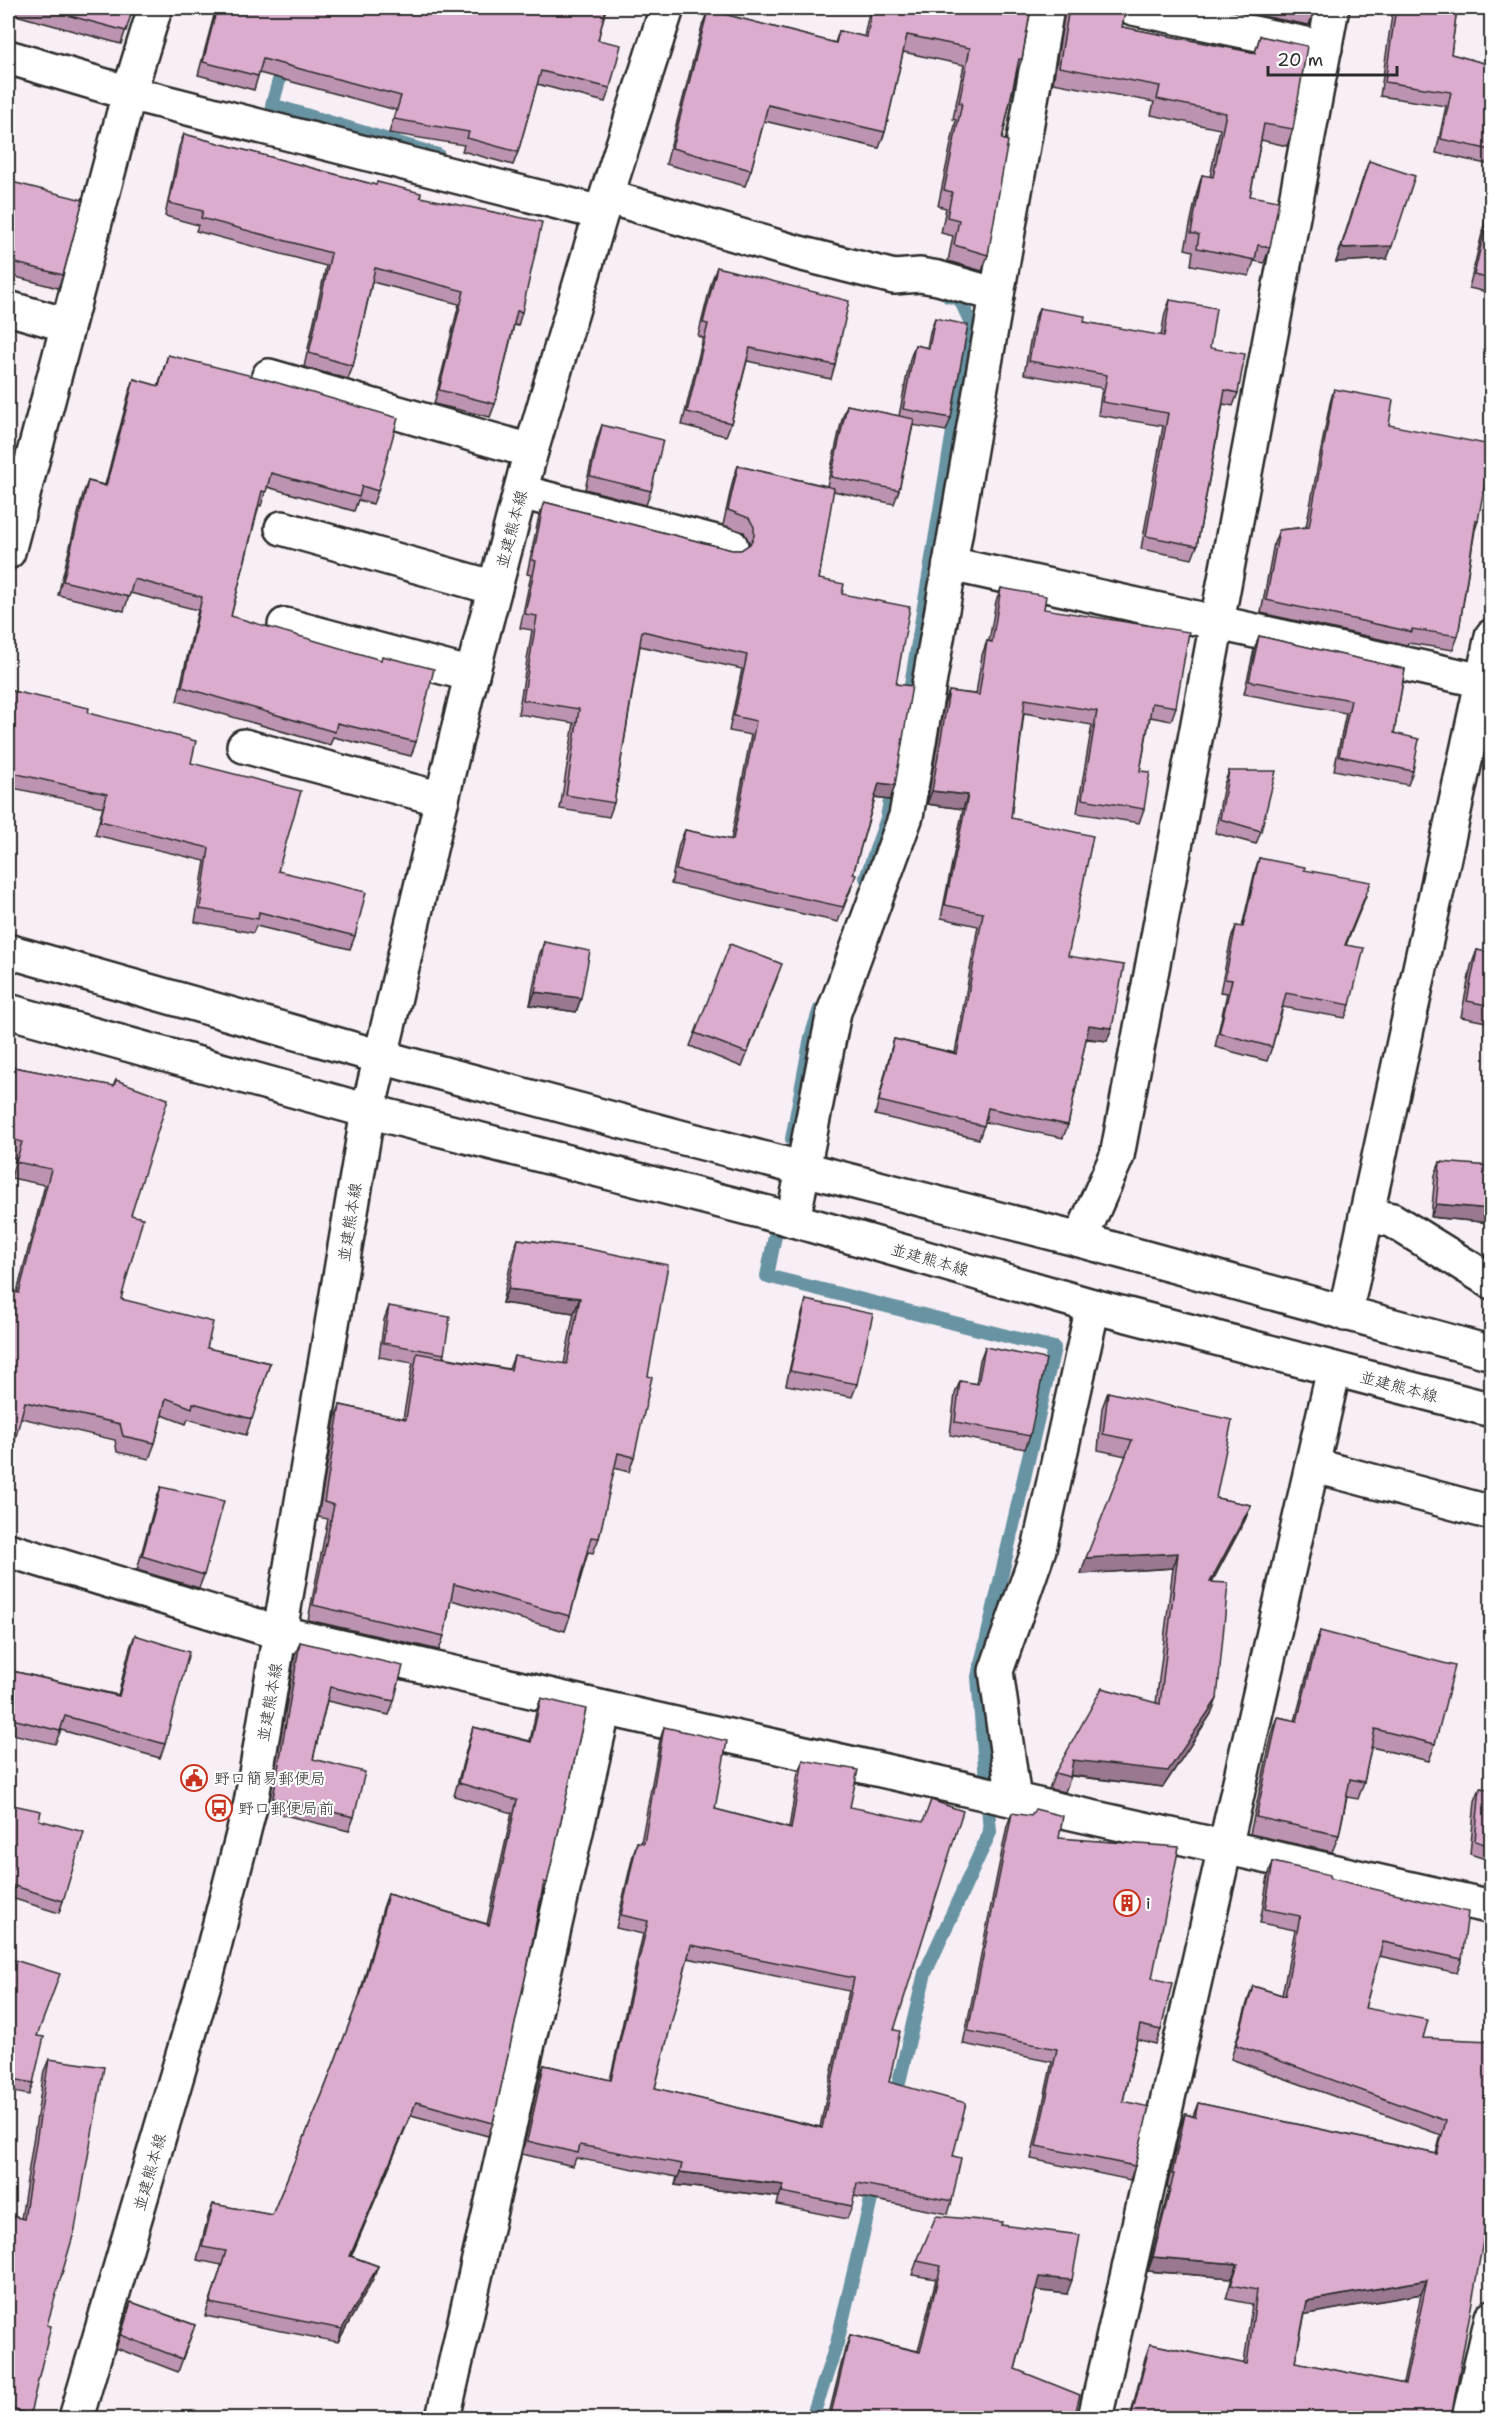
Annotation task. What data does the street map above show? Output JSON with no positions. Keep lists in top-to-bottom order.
{
  "streets": {
    "street": ["並建熊本線"]
  },
  "places": {
    "public building": ["野口簡易郵便局"],
    "bus stop": ["野口郵便局前"],
    "building": ["i"]
  },
  "scale_bar": "20 m"
}
